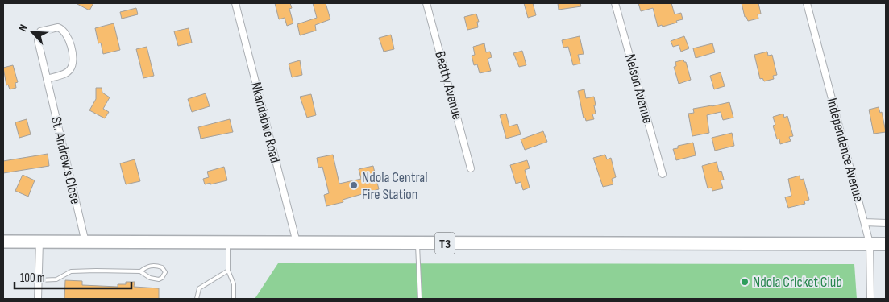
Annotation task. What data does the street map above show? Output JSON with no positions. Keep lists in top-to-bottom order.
{
  "streets": {
    "highway": ["T3"],
    "street": [
      "Beatty Avenue",
      "Nelson Avenue",
      "Nkandabwe Road",
      "Independence Avenue",
      "St. Andrew's Close"
    ]
  },
  "crossings": [
    ["Nkandabwe Road", "T3"],
    ["Independence Avenue", "T3"],
    ["St. Andrew's Close", "T3"]
  ],
  "places": ["Ndola Central Fire Station", "Ndola Cricket Club"],
  "scale_bar": "100 m",
  "north": "top left"
}
